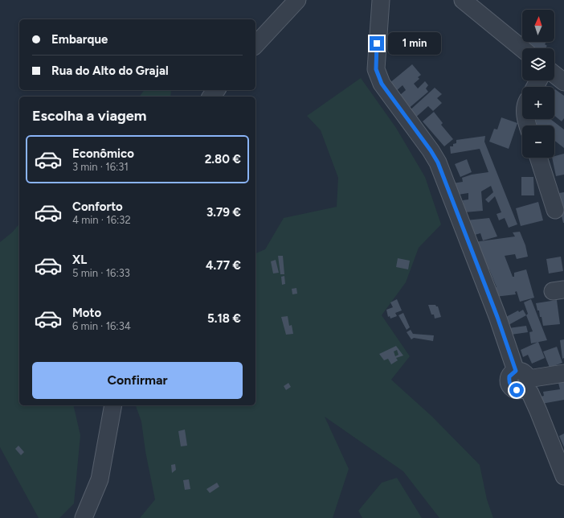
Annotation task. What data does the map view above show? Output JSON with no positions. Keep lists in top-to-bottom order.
{
  "north": "top",
  "page": {
    "map_buttons": ["+", "−"],
    "banner": ["Embarque", "Rua do Alto do Grajal"],
    "bubble": "1 min",
    "heading": "Escolha a viagem",
    "list": [
      {
        "name": "Econômico",
        "note": "3 min · 16:31",
        "value": "2.80 €"
      },
      {
        "name": "Conforto",
        "note": "4 min · 16:32",
        "value": "3.79 €"
      },
      {
        "name": "XL",
        "note": "5 min · 16:33",
        "value": "4.77 €"
      },
      {
        "name": "Moto",
        "note": "6 min · 16:34",
        "value": "5.18 €"
      }
    ],
    "buttons": "Confirmar"
  }
}
